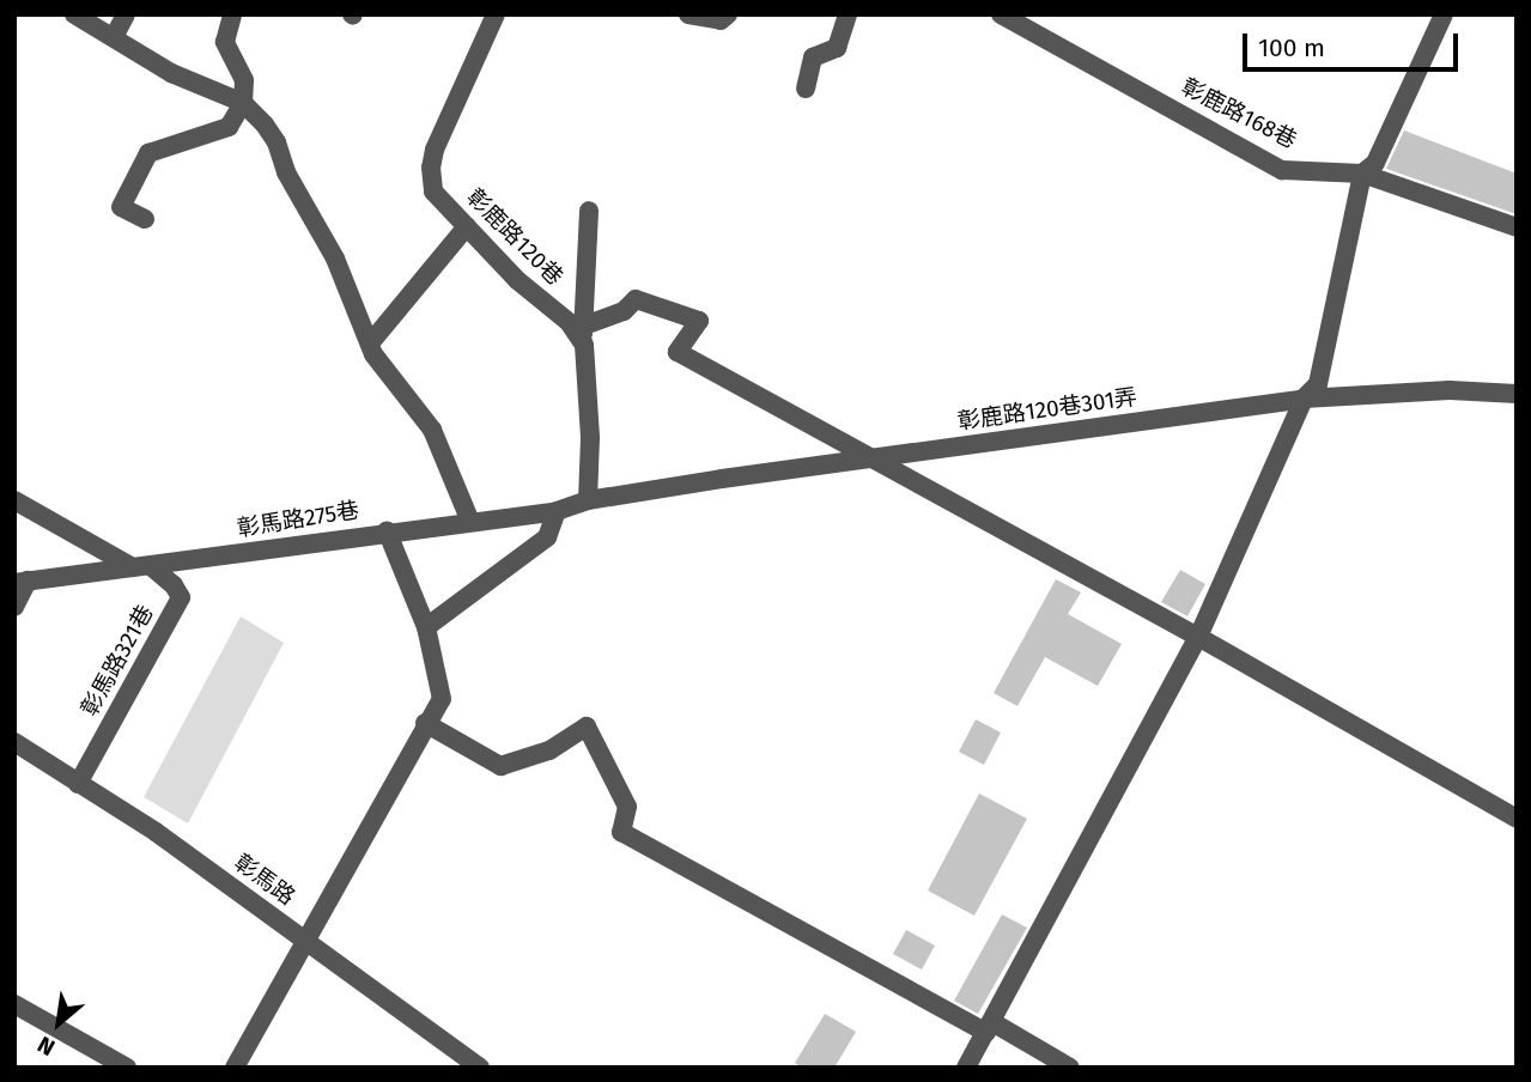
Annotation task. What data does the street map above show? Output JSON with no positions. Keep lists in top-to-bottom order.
{
  "streets": {
    "street": [
      "彰鹿路168巷",
      "彰鹿路120巷",
      "彰鹿路120巷301弄",
      "彰馬路275巷",
      "彰馬路321巷",
      "彰馬路"
    ]
  },
  "crossings": [
    ["彰鹿路120巷301弄", "彰馬路275巷"],
    ["彰馬路275巷", "彰馬路321巷"],
    ["彰馬路321巷", "彰馬路"]
  ],
  "scale_bar": "100 m",
  "north": "bottom left"
}
